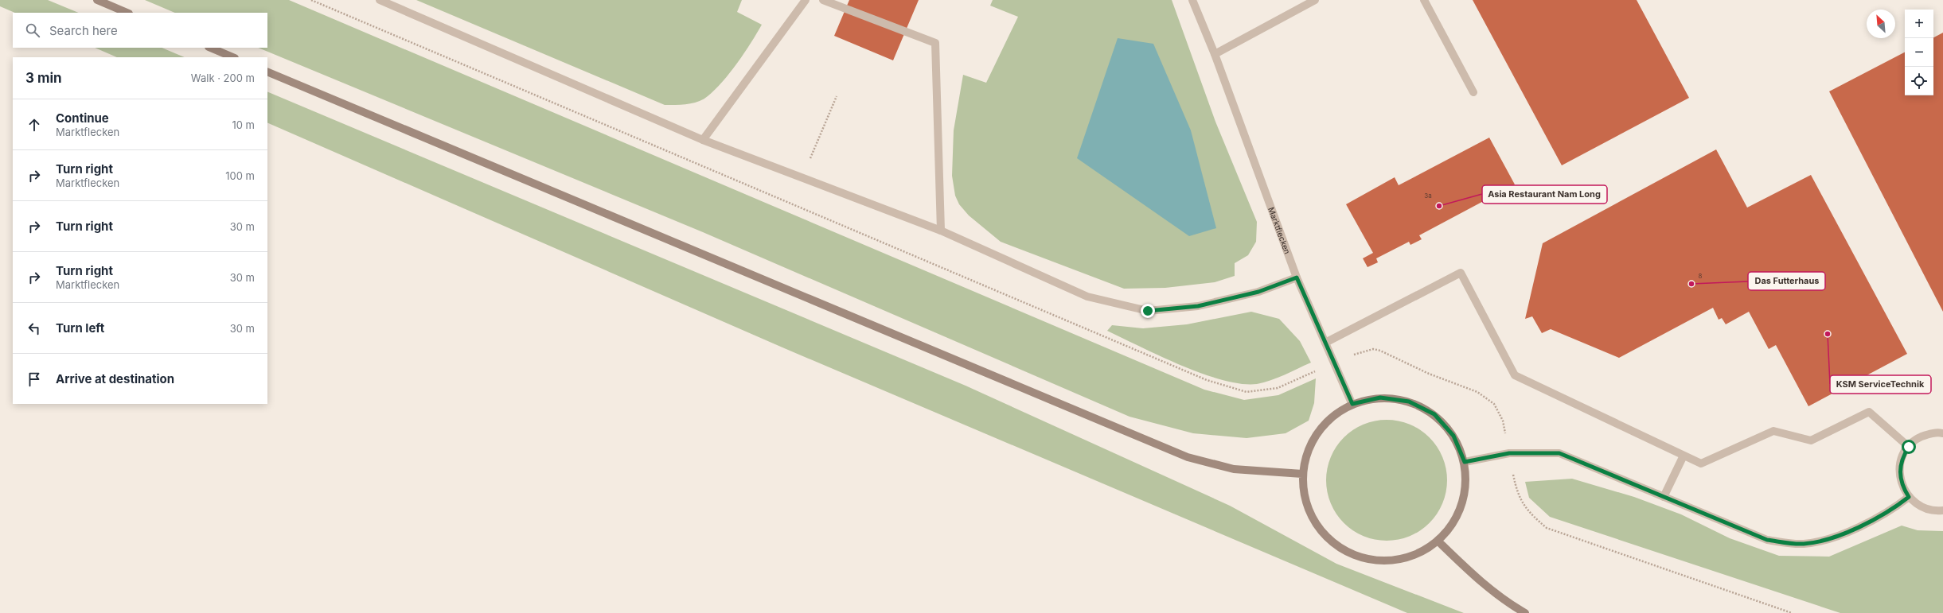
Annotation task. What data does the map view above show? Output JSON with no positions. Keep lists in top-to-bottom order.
{
  "streets": {
    "street": ["Marktflecken"]
  },
  "places": ["Asia Restaurant Nam Long", "Das Futterhaus", "KSM ServiceTechnik"],
  "house_numbers": ["3a", "8"],
  "north": "top left",
  "page": {
    "map_buttons": ["+", "−"],
    "search": "Search here",
    "heading": ["3 min", "Walk · 200 m"],
    "list": [
      ["Continue", "Marktflecken", "10 m"],
      ["Turn right", "Marktflecken", "100 m"],
      ["Turn right", "30 m"],
      ["Turn right", "Marktflecken", "30 m"],
      ["Turn left", "30 m"],
      "Arrive at destination"
    ]
  }
}
